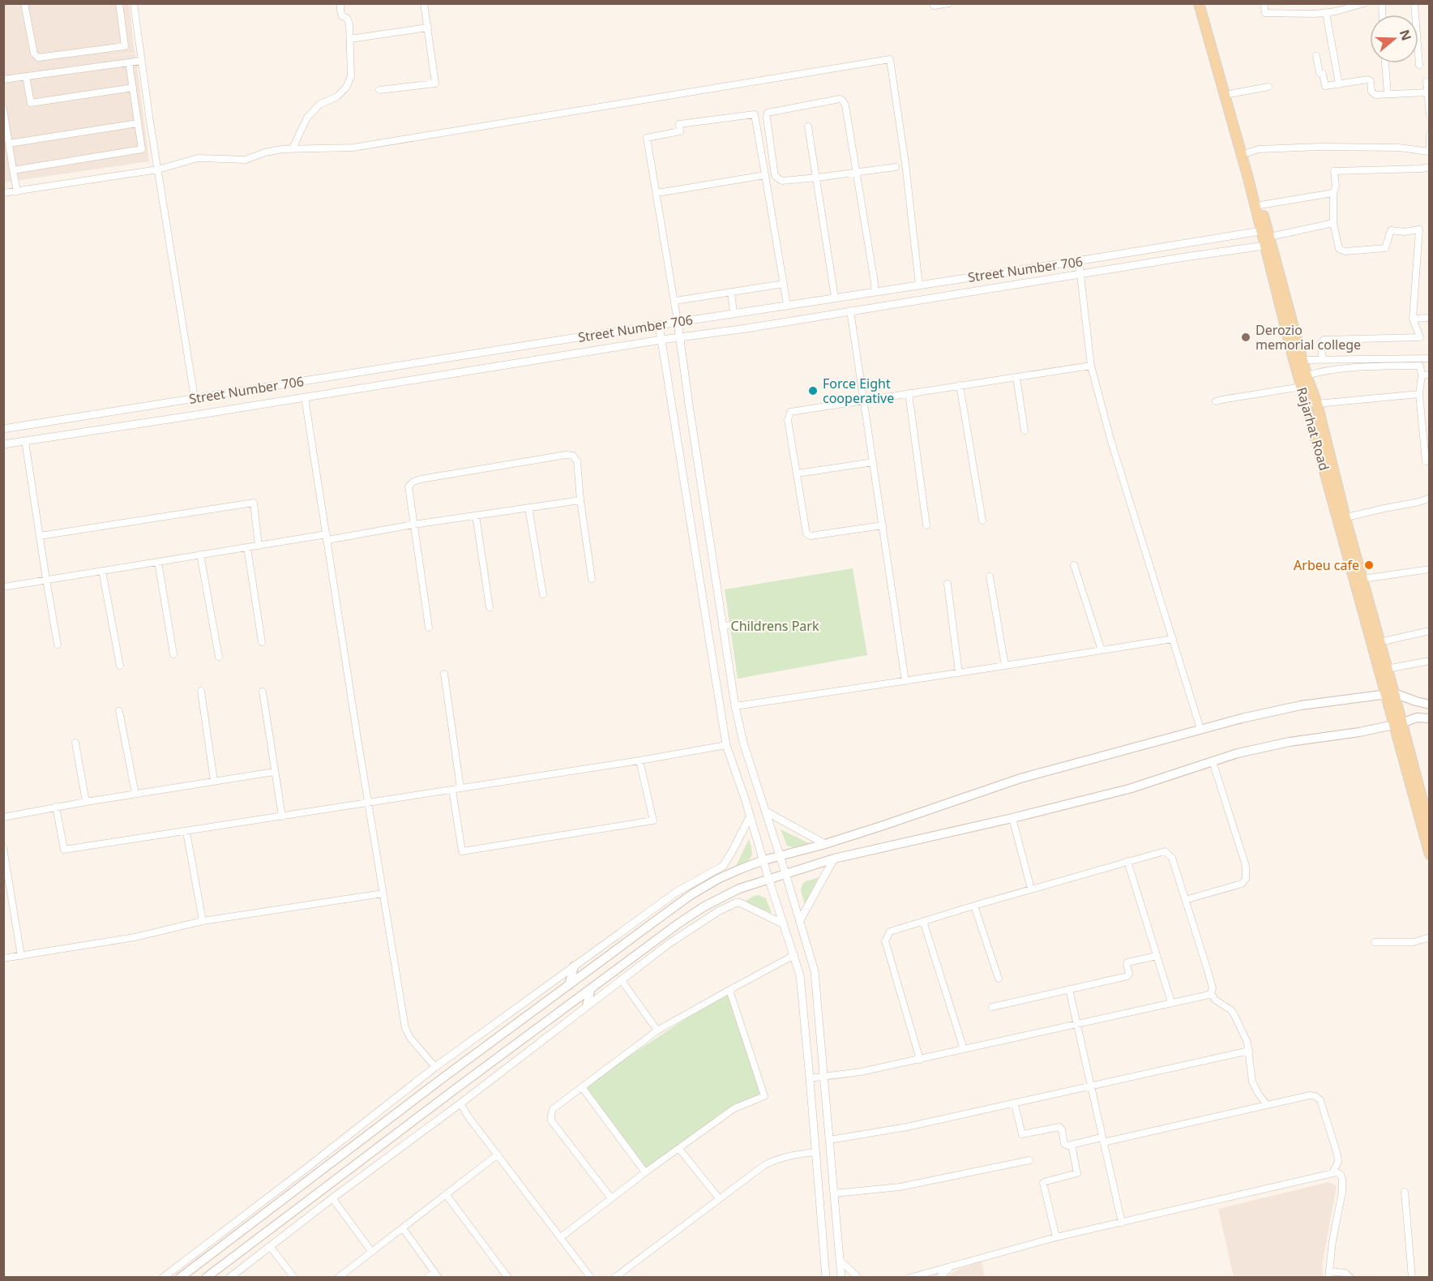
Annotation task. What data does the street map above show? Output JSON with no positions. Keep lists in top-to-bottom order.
{
  "streets": {
    "main road": ["Rajarhat Road"],
    "street": ["Street Number 706"]
  },
  "crossings": [
    ["Street Number 706", "Rajarhat Road"]
  ],
  "parks": ["Childrens Park"],
  "places": ["Derozio memorial college", "Force Eight cooperative", "Arbeu cafe"],
  "north": "right"
}
